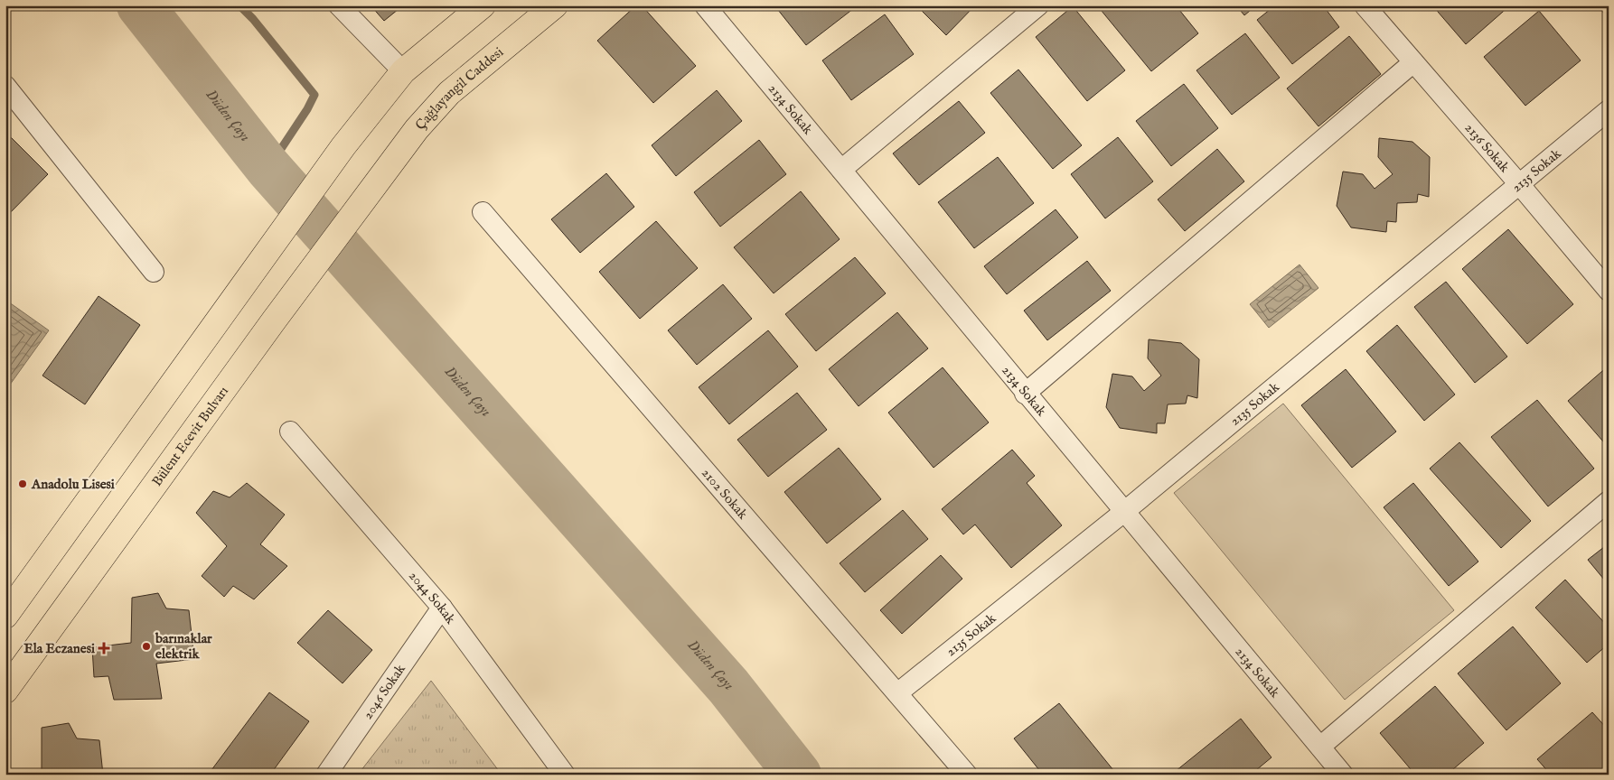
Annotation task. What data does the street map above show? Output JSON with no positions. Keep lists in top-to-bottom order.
{
  "streets": {
    "main road": ["Çağlayangil Caddesi", "Bülent Ecevit Bulvarı"],
    "street": [
      "2134 Sokak",
      "2136 Sokak",
      "2135 Sokak",
      "2102 Sokak",
      "2044 Sokak",
      "2046 Sokak"
    ]
  },
  "crossings": [
    ["Çağlayangil Caddesi", "Bülent Ecevit Bulvarı"],
    ["2134 Sokak", "2135 Sokak"],
    ["2136 Sokak", "2135 Sokak"],
    ["2135 Sokak", "2102 Sokak"],
    ["2044 Sokak", "2046 Sokak"]
  ],
  "water": ["Düden Çayı"],
  "places": {
    "other": ["Anadolu Lisesi", "barınaklar elektrik"],
    "health": ["Ela Eczanesi"]
  }
}
